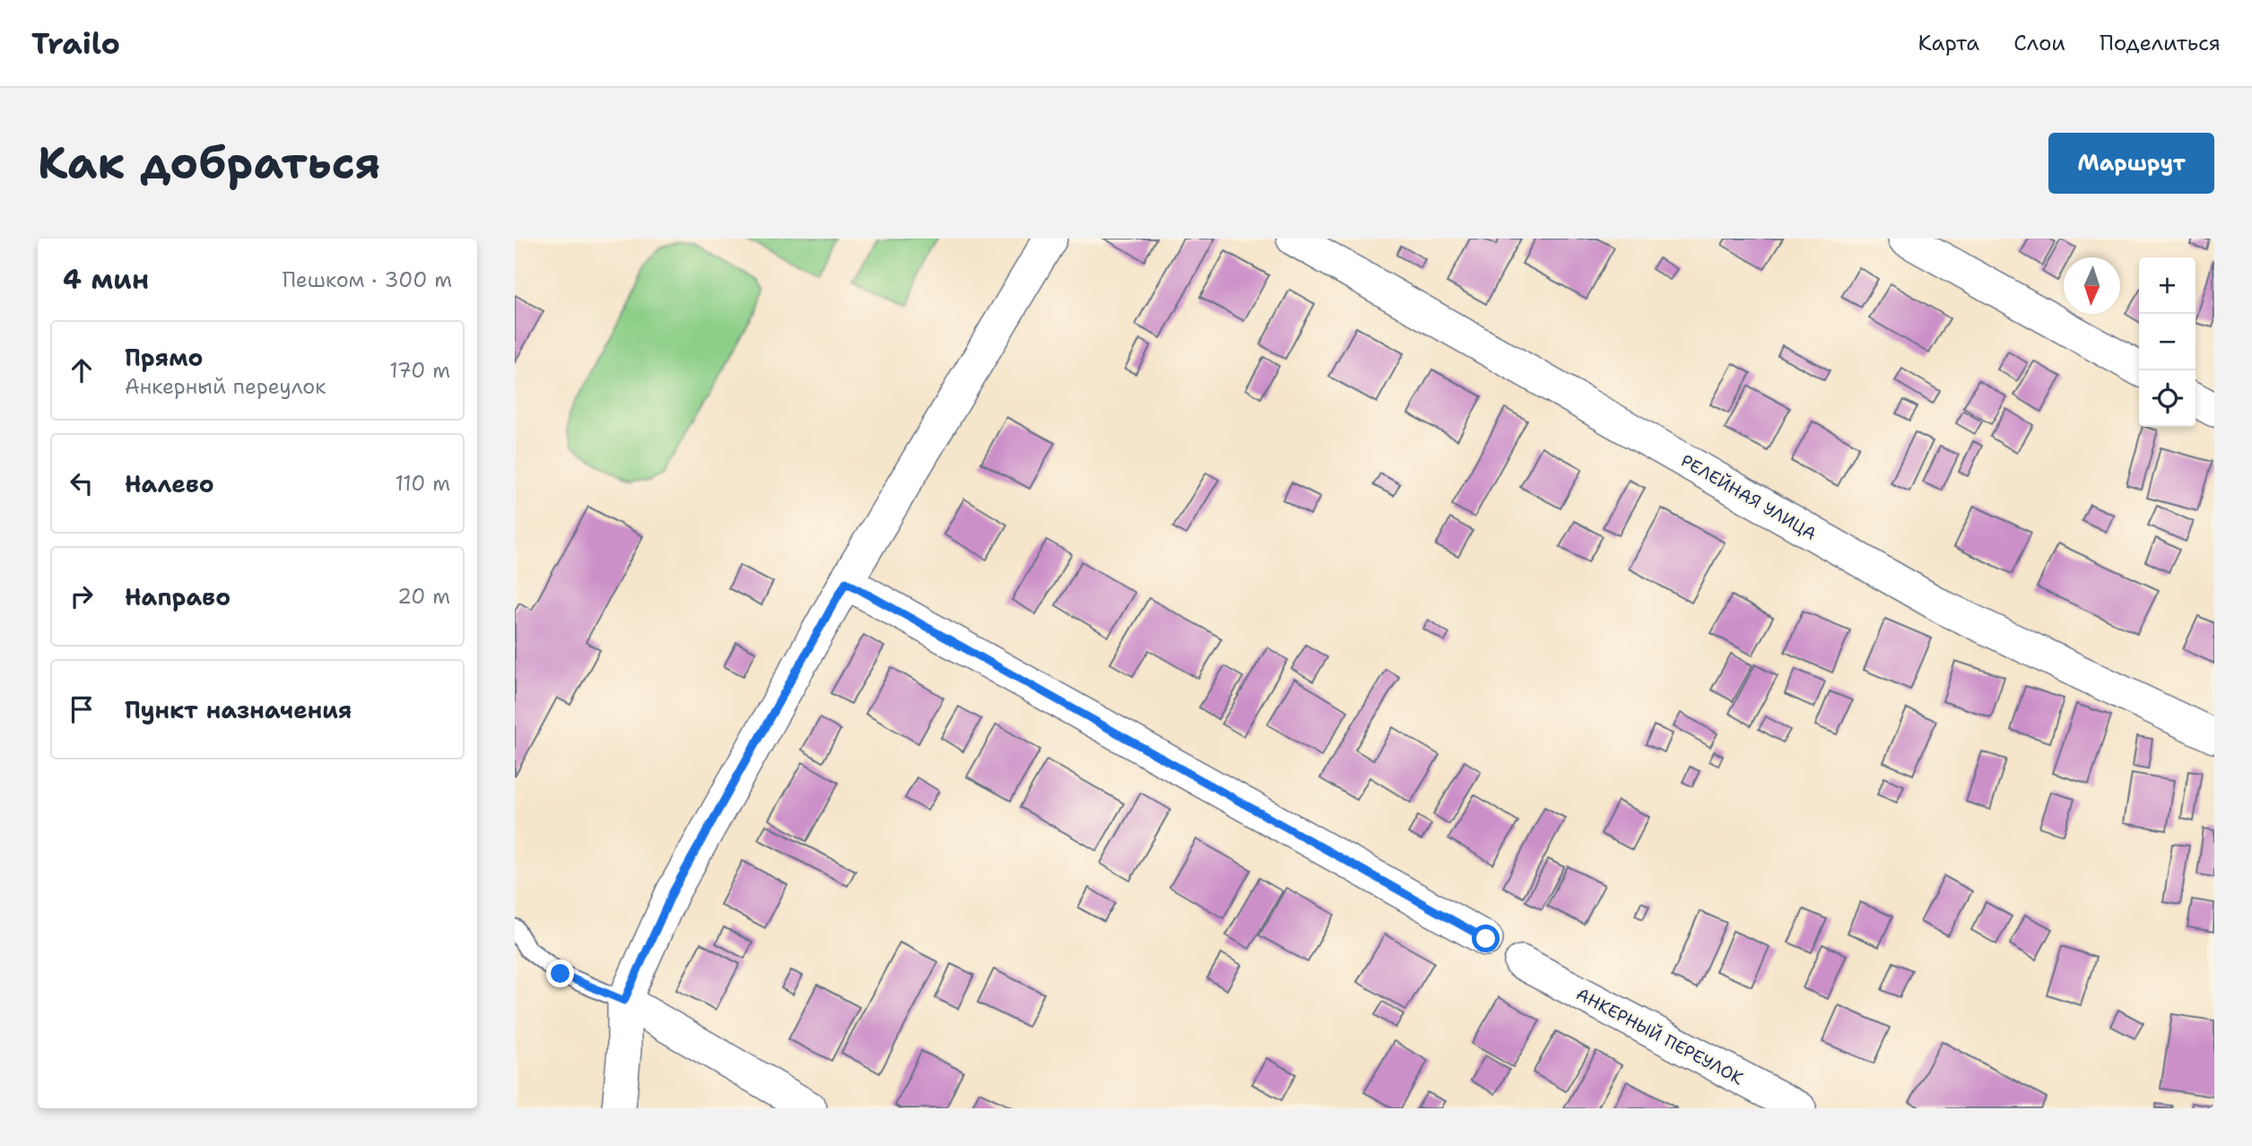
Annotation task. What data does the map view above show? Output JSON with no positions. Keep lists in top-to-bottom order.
{
  "streets": {
    "street": ["РЕЛЕЙНАЯ УЛИЦА", "АНКЕРНЫЙ ПЕРЕУЛОК"]
  },
  "north": "bottom",
  "page": {
    "header": "Trailo",
    "nav": ["Карта", "Слои", "Поделиться"],
    "buttons": "Маршрут",
    "title": "Как добраться",
    "heading": ["4 мин", "Пешком · 300 m"],
    "map_buttons": ["+", "−"],
    "list": [
      ["Прямо", "Анкерный переулок", "170 m"],
      ["Налево", "110 m"],
      ["Направо", "20 m"],
      "Пункт назначения"
    ]
  }
}
